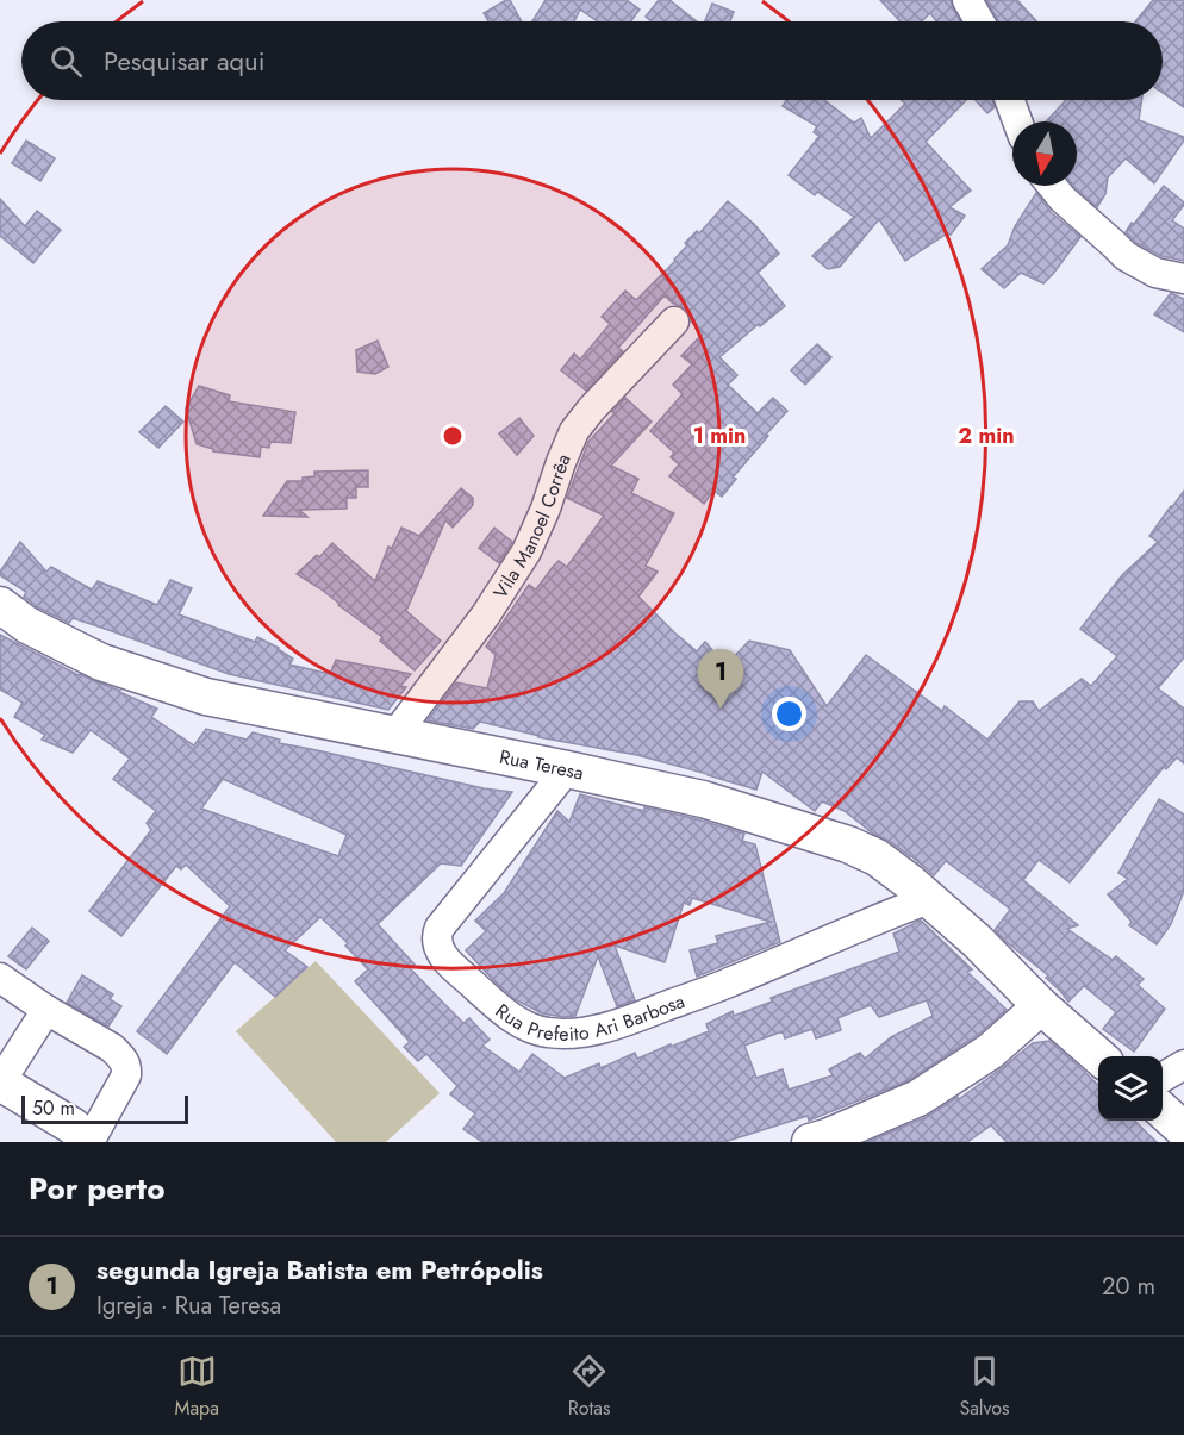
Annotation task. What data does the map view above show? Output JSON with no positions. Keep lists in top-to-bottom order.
{
  "streets": {
    "main road": ["Rua Teresa"],
    "street": ["Vila Manoel Corrêa", "Rua Prefeito Ari Barbosa"]
  },
  "crossings": [
    ["Vila Manoel Corrêa", "Rua Teresa"],
    ["Rua Teresa", "Rua Prefeito Ari Barbosa"]
  ],
  "scale_bar": "50 m",
  "north": "bottom",
  "page": {
    "search": "Pesquisar aqui",
    "pins": "1",
    "scale": "50 m",
    "heading": "Por perto",
    "list": [
      {
        "mark": "1",
        "name": "segunda Igreja Batista em Petrópolis",
        "note": "Igreja · Rua Teresa",
        "value": "20 m"
      }
    ],
    "nav": ["Mapa", "Rotas", "Salvos"]
  },
  "rings": ["1 min", "2 min"]
}
